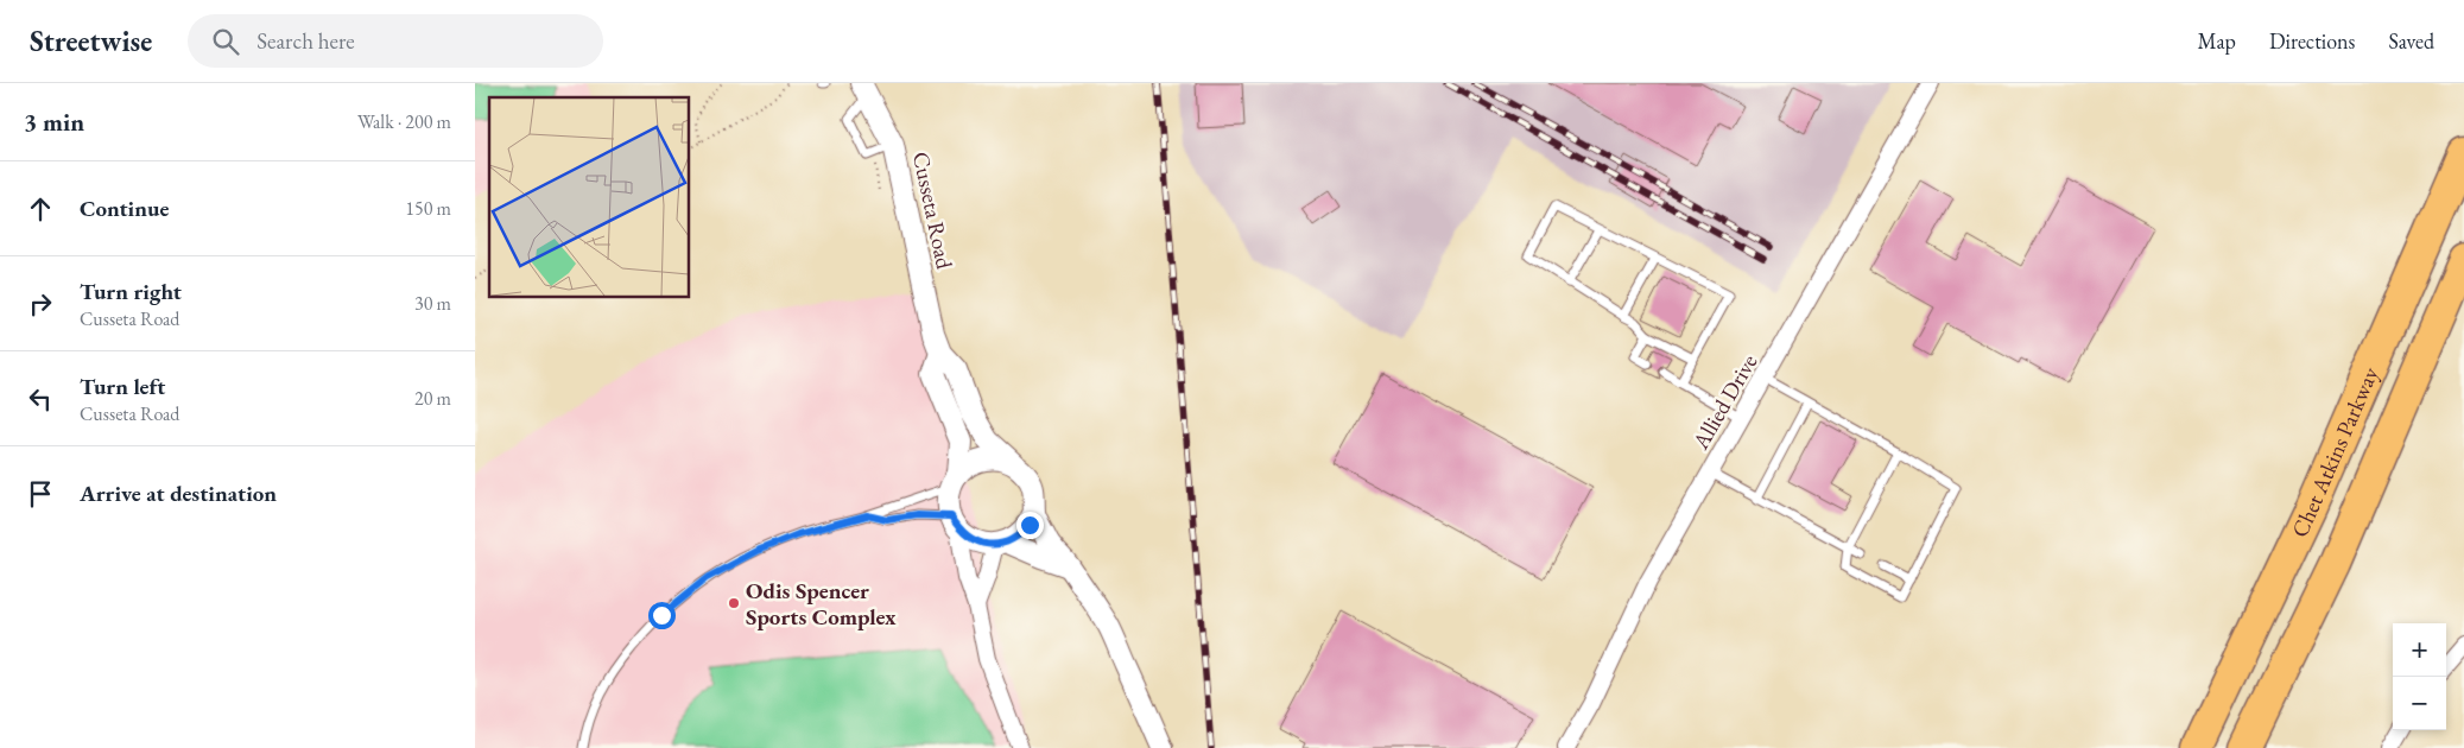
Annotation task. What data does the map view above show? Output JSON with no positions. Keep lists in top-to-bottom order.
{
  "streets": {
    "highway": ["Chet Atkins Parkway"],
    "street": ["Cusseta Road", "Allied Drive"]
  },
  "places": ["Odis Spencer Sports Complex"],
  "page": {
    "header": "Streetwise",
    "search": "Search here",
    "nav": ["Map", "Directions", "Saved"],
    "heading": ["3 min", "Walk · 200 m"],
    "list": [
      ["Continue", "150 m"],
      ["Turn right", "Cusseta Road", "30 m"],
      ["Turn left", "Cusseta Road", "20 m"],
      "Arrive at destination"
    ],
    "map_buttons": ["+", "−"]
  }
}
